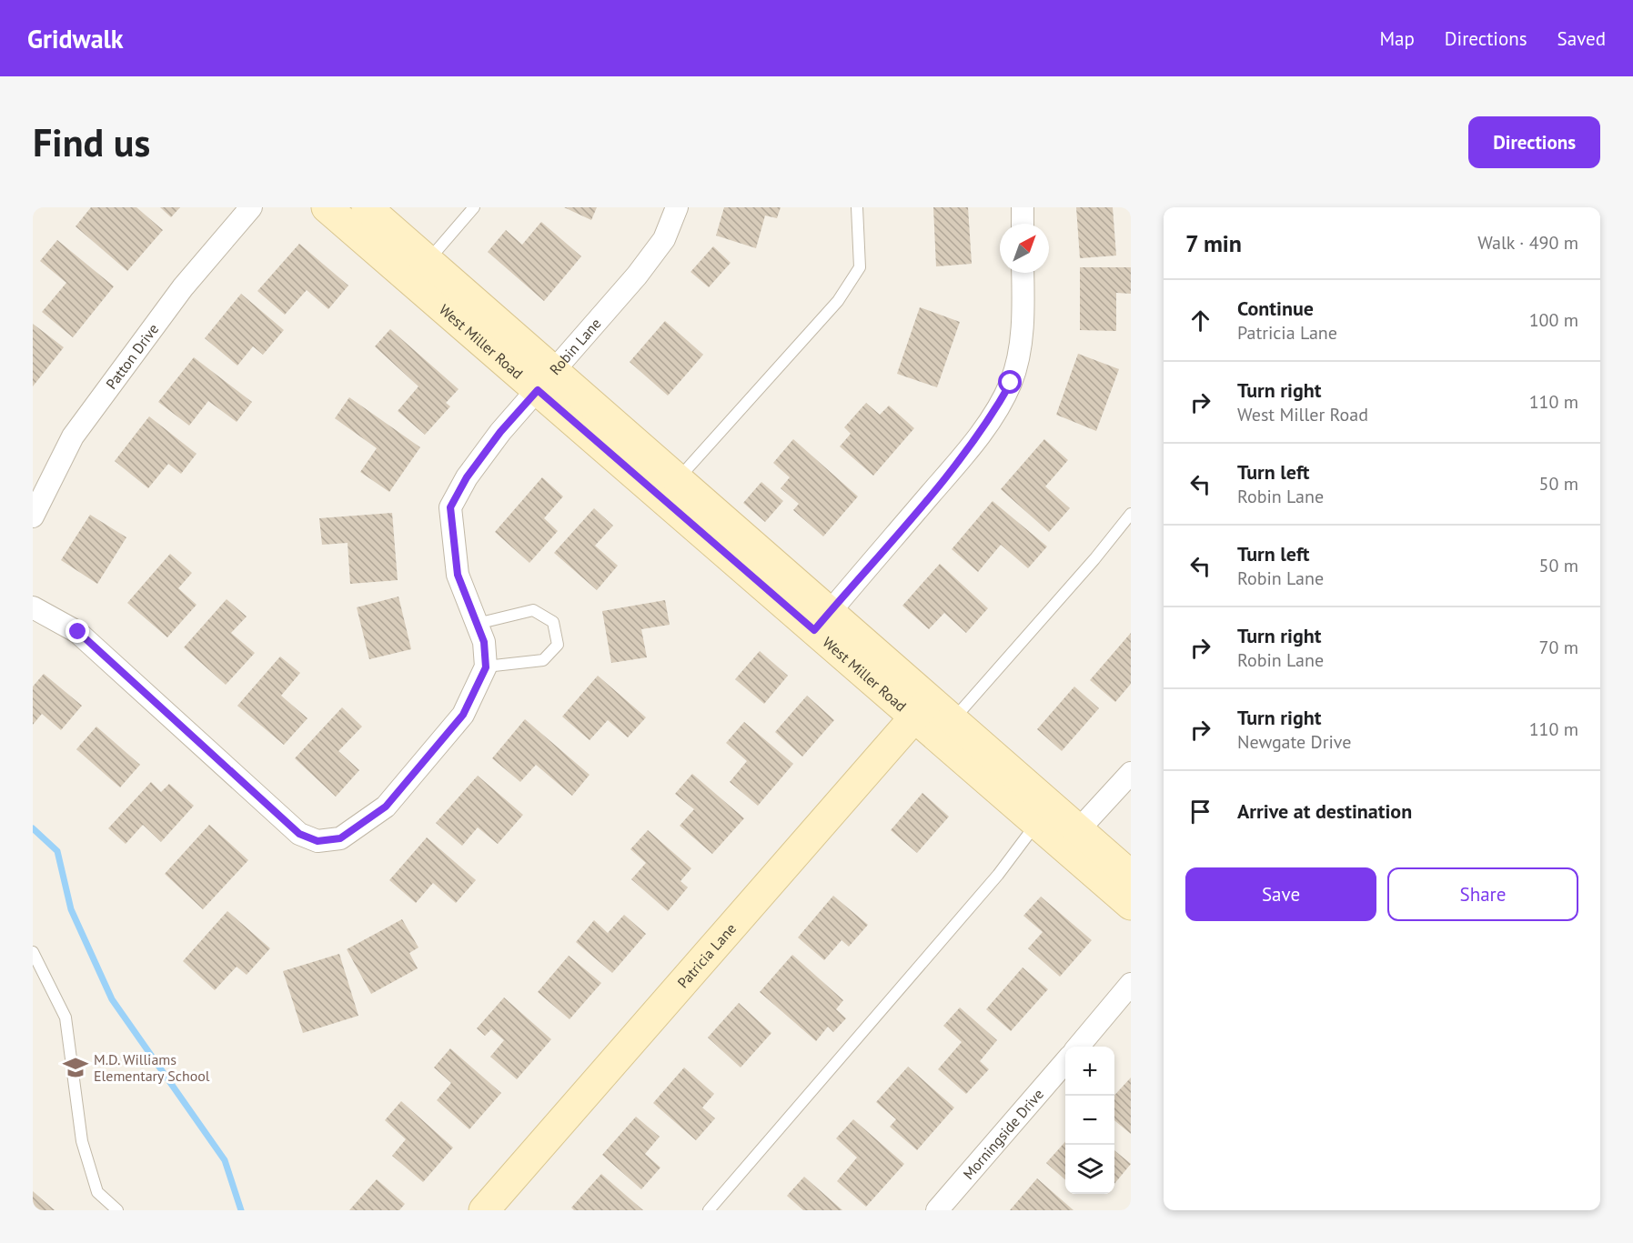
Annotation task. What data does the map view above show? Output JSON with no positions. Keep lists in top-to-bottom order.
{
  "streets": {
    "main road": ["West Miller Road", "Patricia Lane"],
    "street": ["Robin Lane", "Patton Drive", "Morningside Drive"]
  },
  "crossings": [
    ["West Miller Road", "Robin Lane"],
    ["West Miller Road", "Patricia Lane"]
  ],
  "places": {
    "school or university": ["M.D. Williams Elementary School"]
  },
  "north": "top right",
  "page": {
    "header": "Gridwalk",
    "nav": ["Map", "Directions", "Saved"],
    "buttons": [
      "Directions",
      ["Save", "Share"]
    ],
    "title": "Find us",
    "heading": ["7 min", "Walk · 490 m"],
    "list": [
      ["Continue", "Patricia Lane", "100 m"],
      ["Turn right", "West Miller Road", "110 m"],
      ["Turn left", "Robin Lane", "50 m"],
      ["Turn left", "Robin Lane", "50 m"],
      ["Turn right", "Robin Lane", "70 m"],
      ["Turn right", "Newgate Drive", "110 m"],
      "Arrive at destination"
    ],
    "map_buttons": ["+", "−"]
  }
}
